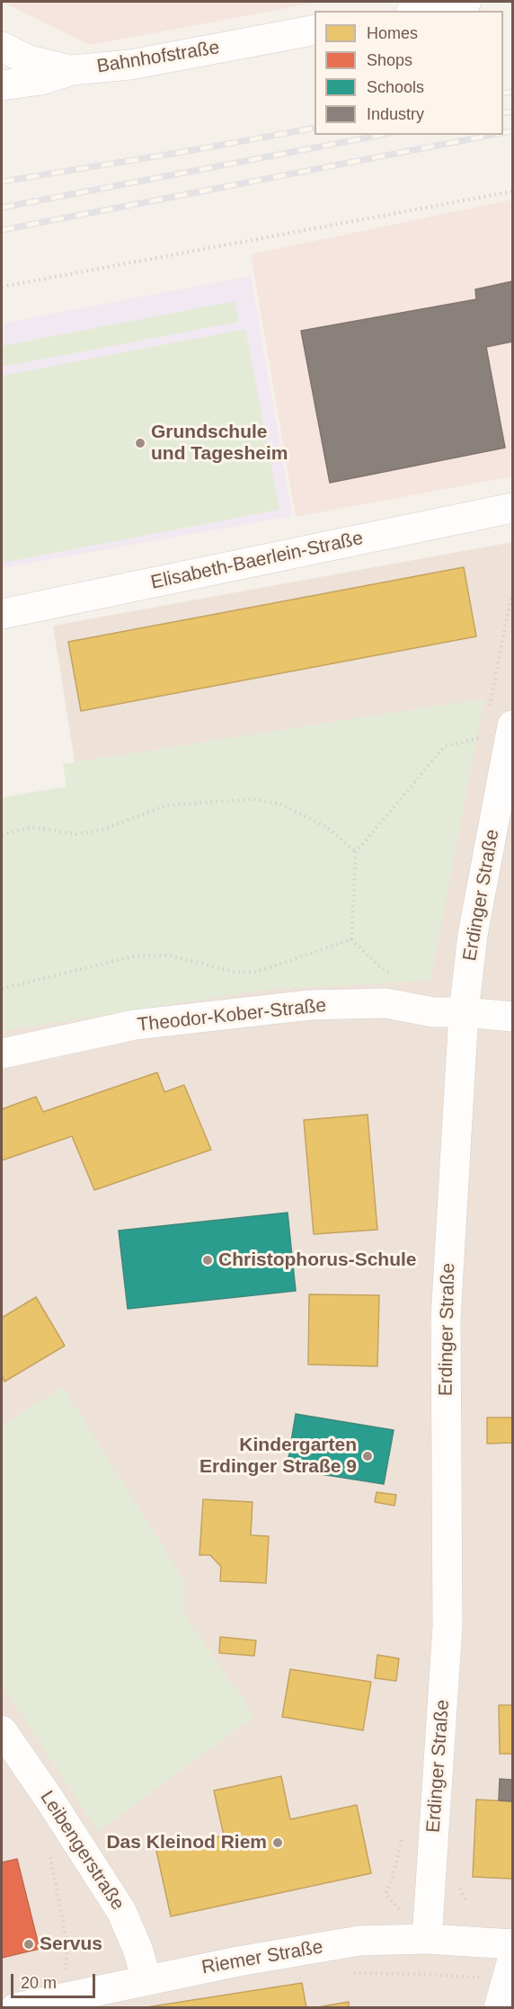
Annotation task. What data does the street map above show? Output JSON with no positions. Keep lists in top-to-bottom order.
{
  "streets": {
    "street": [
      "Bahnhofstraße",
      "Elisabeth-Baerlein-Straße",
      "Erdinger Straße",
      "Theodor-Kober-Straße",
      "Leibengerstraße",
      "Riemer Straße"
    ]
  },
  "crossings": [
    ["Erdinger Straße", "Theodor-Kober-Straße"],
    ["Erdinger Straße", "Riemer Straße"],
    ["Leibengerstraße", "Riemer Straße"]
  ],
  "places": [
    "Grundschule und Tagesheim",
    "Christophorus-Schule",
    "Kindergarten Erdinger Straße 9",
    "Das Kleinod Riem",
    "Servus"
  ],
  "legend": [
    "Homes",
    "Shops",
    "Schools",
    "Industry"
  ],
  "scale_bar": "20 m"
}
